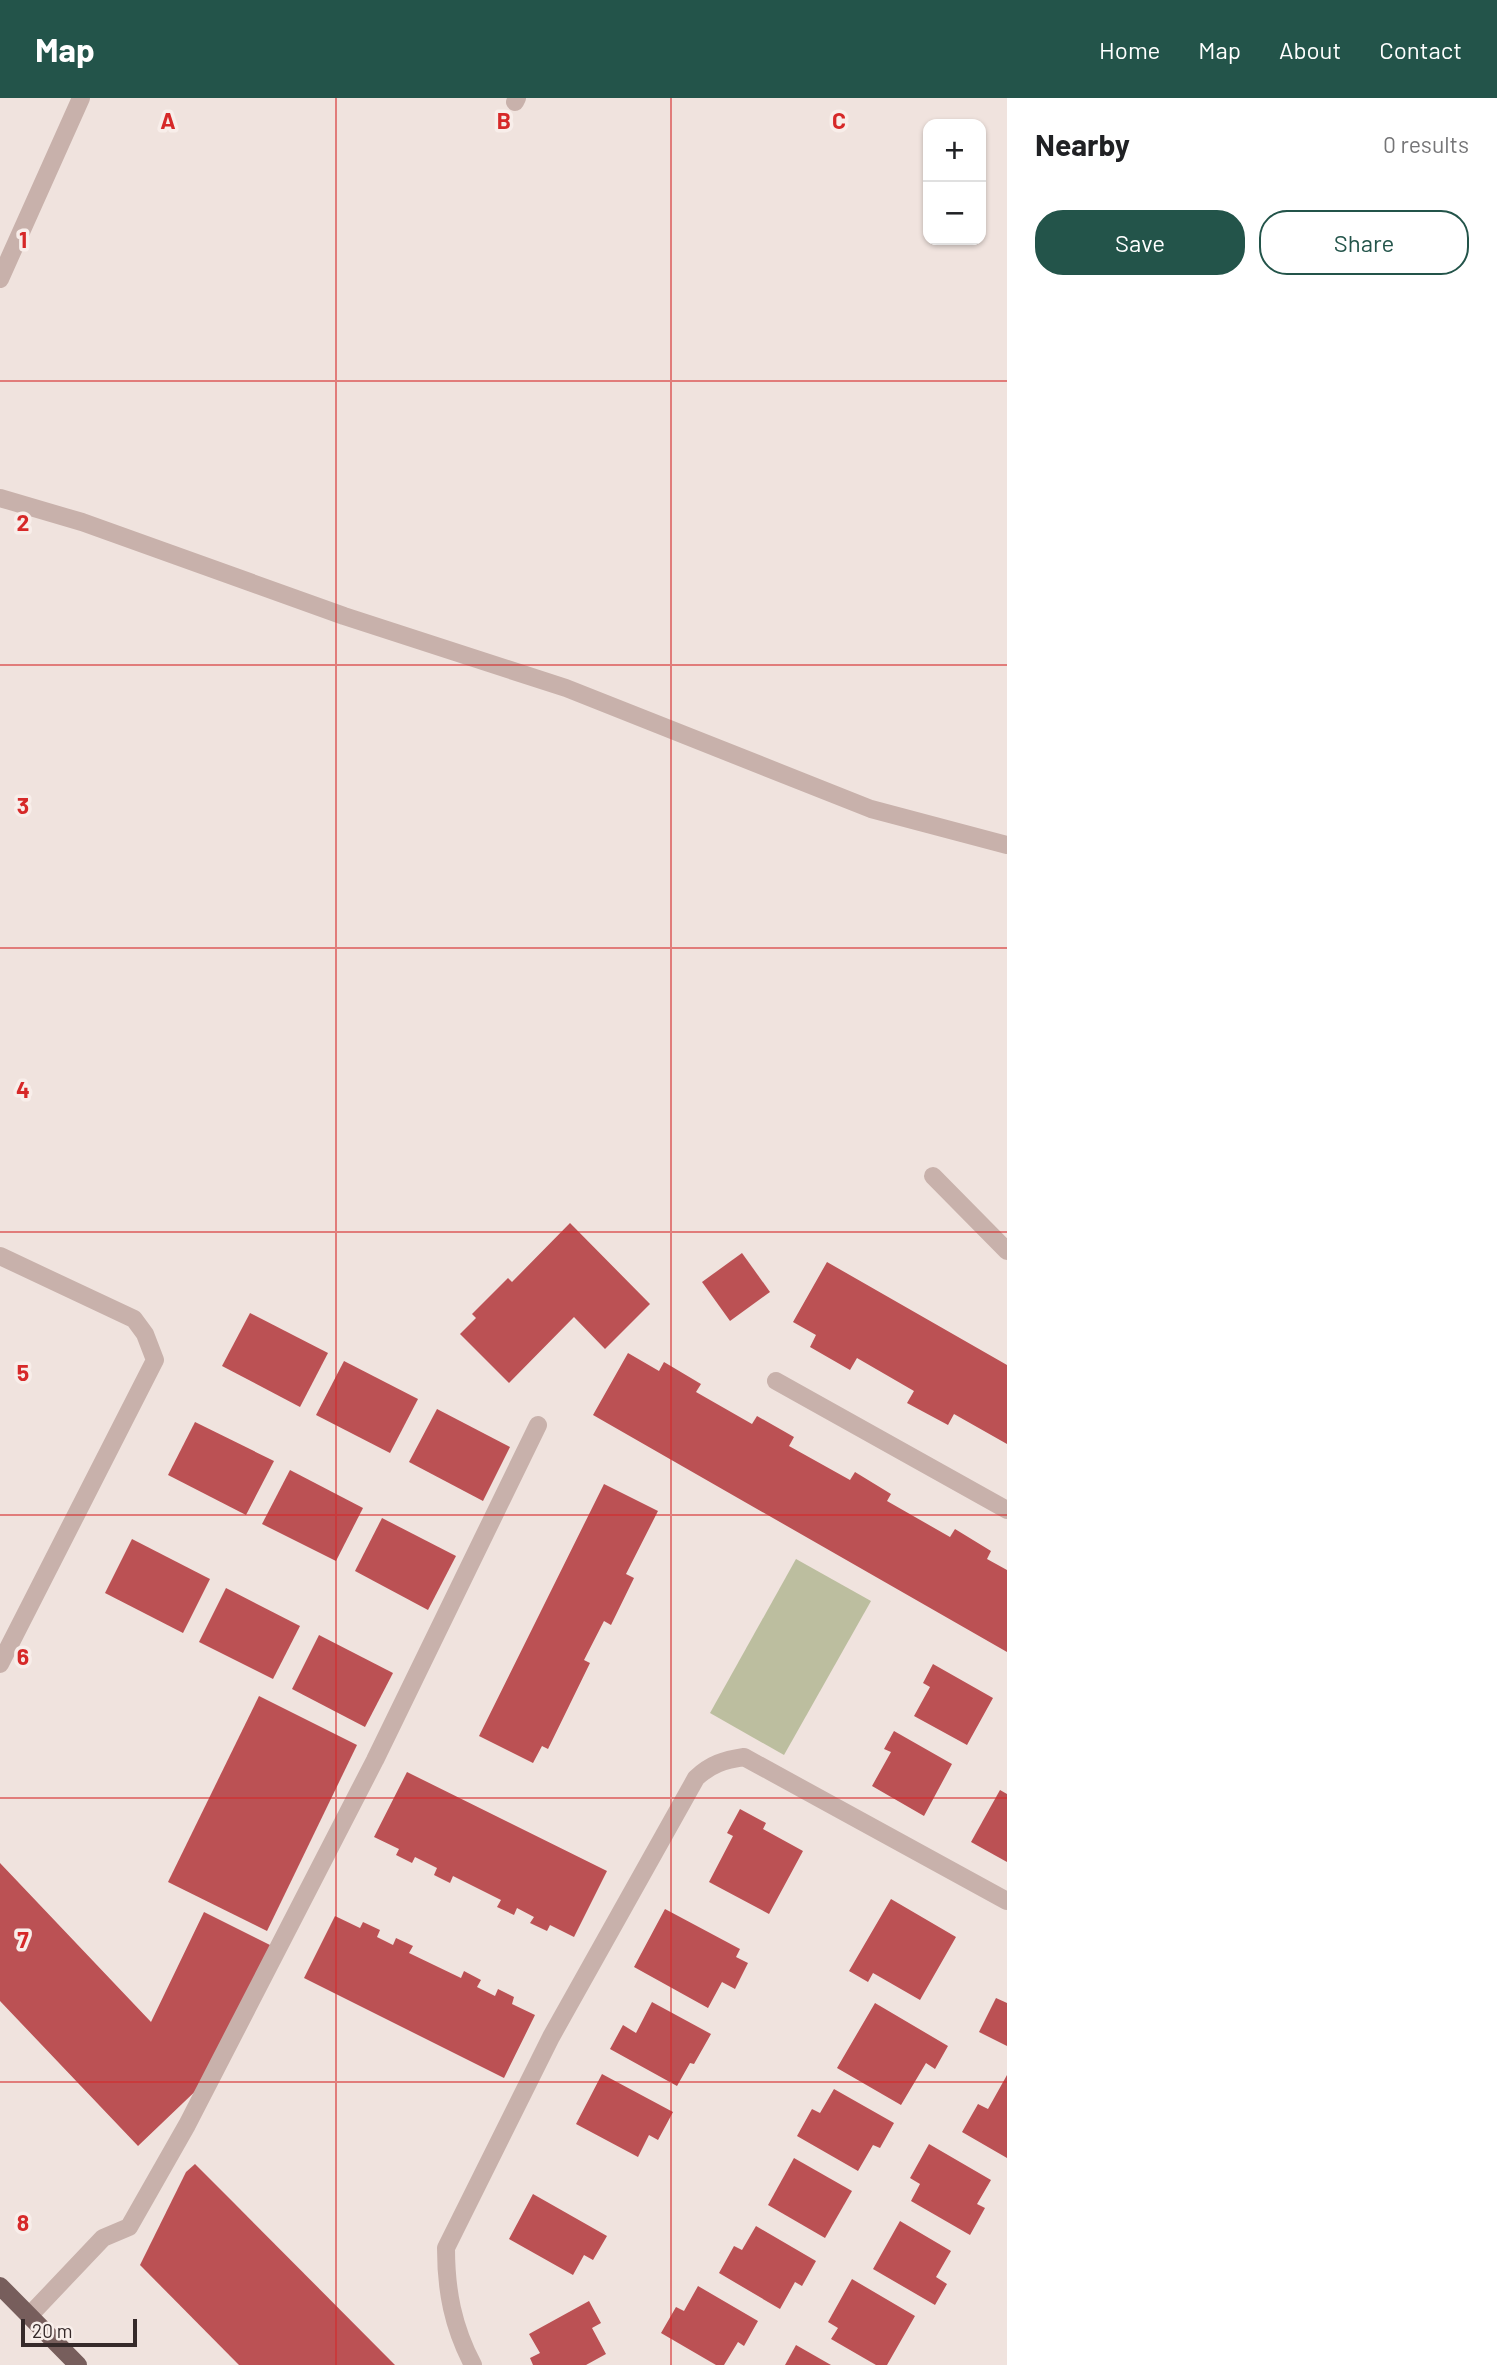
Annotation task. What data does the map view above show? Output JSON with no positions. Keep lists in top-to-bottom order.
{
  "scale_bar": "20 m",
  "page": {
    "header": "Map",
    "nav": [
      "Home",
      "Map",
      "About",
      "Contact"
    ],
    "heading": ["Nearby", "0 results"],
    "map_buttons": ["+", "−"],
    "buttons": ["Save", "Share"],
    "scale": "20 m"
  },
  "grid": {
    "columns": ["A", "B", "C"],
    "rows": [
      "1",
      "2",
      "3",
      "4",
      "5",
      "6",
      "7",
      "8"
    ]
  }
}
